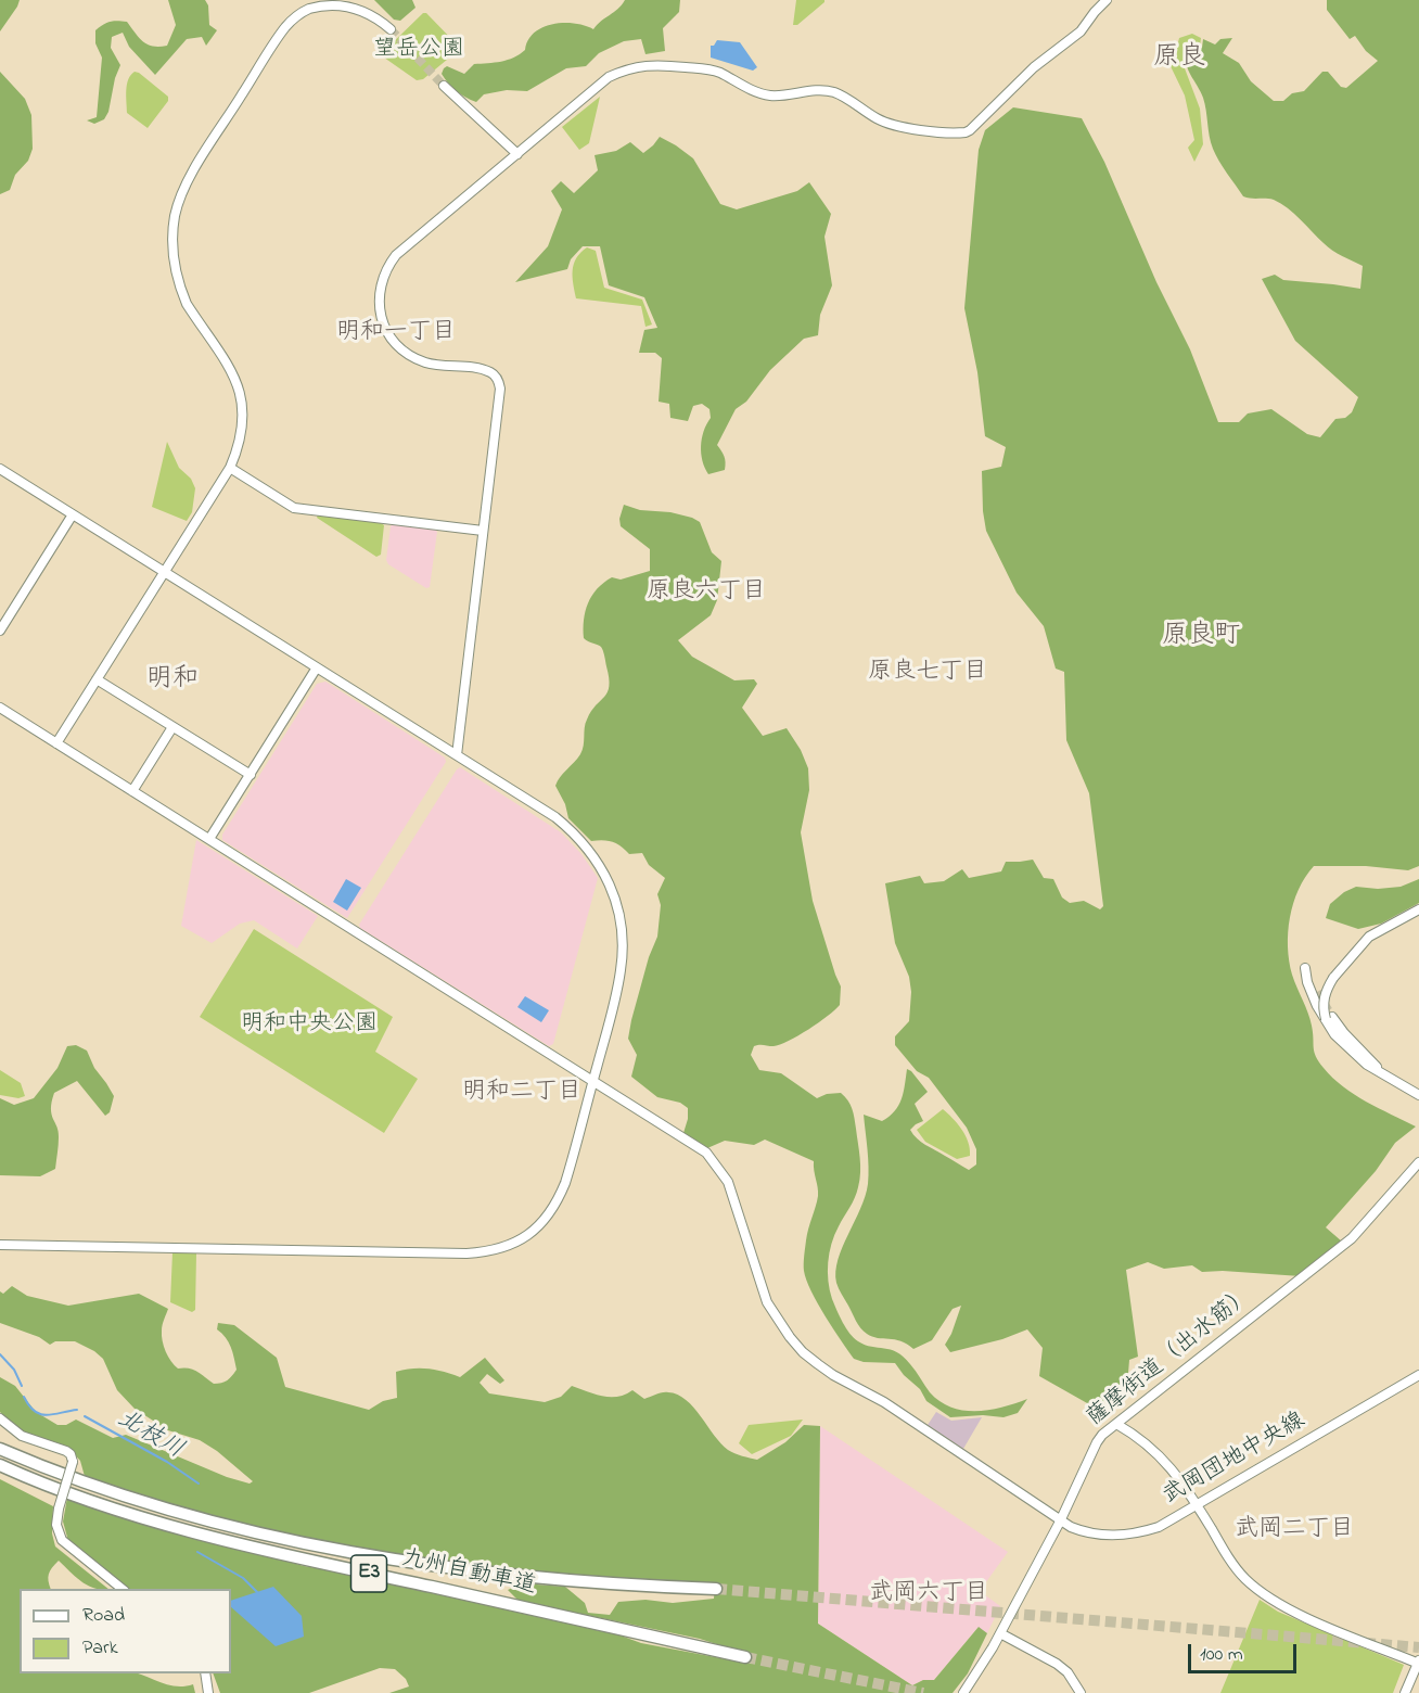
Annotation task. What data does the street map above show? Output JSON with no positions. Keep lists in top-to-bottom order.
{
  "streets": {
    "highway": ["E3", "九州自動車道"],
    "street": ["薩摩街道（出水筋）", "武岡団地中央線"]
  },
  "crossings": [
    ["薩摩街道（出水筋）", "武岡団地中央線"]
  ],
  "districts": [
    "原良",
    "明和一丁目",
    "原良六丁目",
    "原良町",
    "原良七丁目",
    "明和",
    "明和二丁目",
    "武岡二丁目",
    "武岡六丁目"
  ],
  "water": ["北枝川"],
  "parks": ["望岳公園", "明和中央公園"],
  "legend": ["Road", "Park"],
  "scale_bar": "100 m"
}
